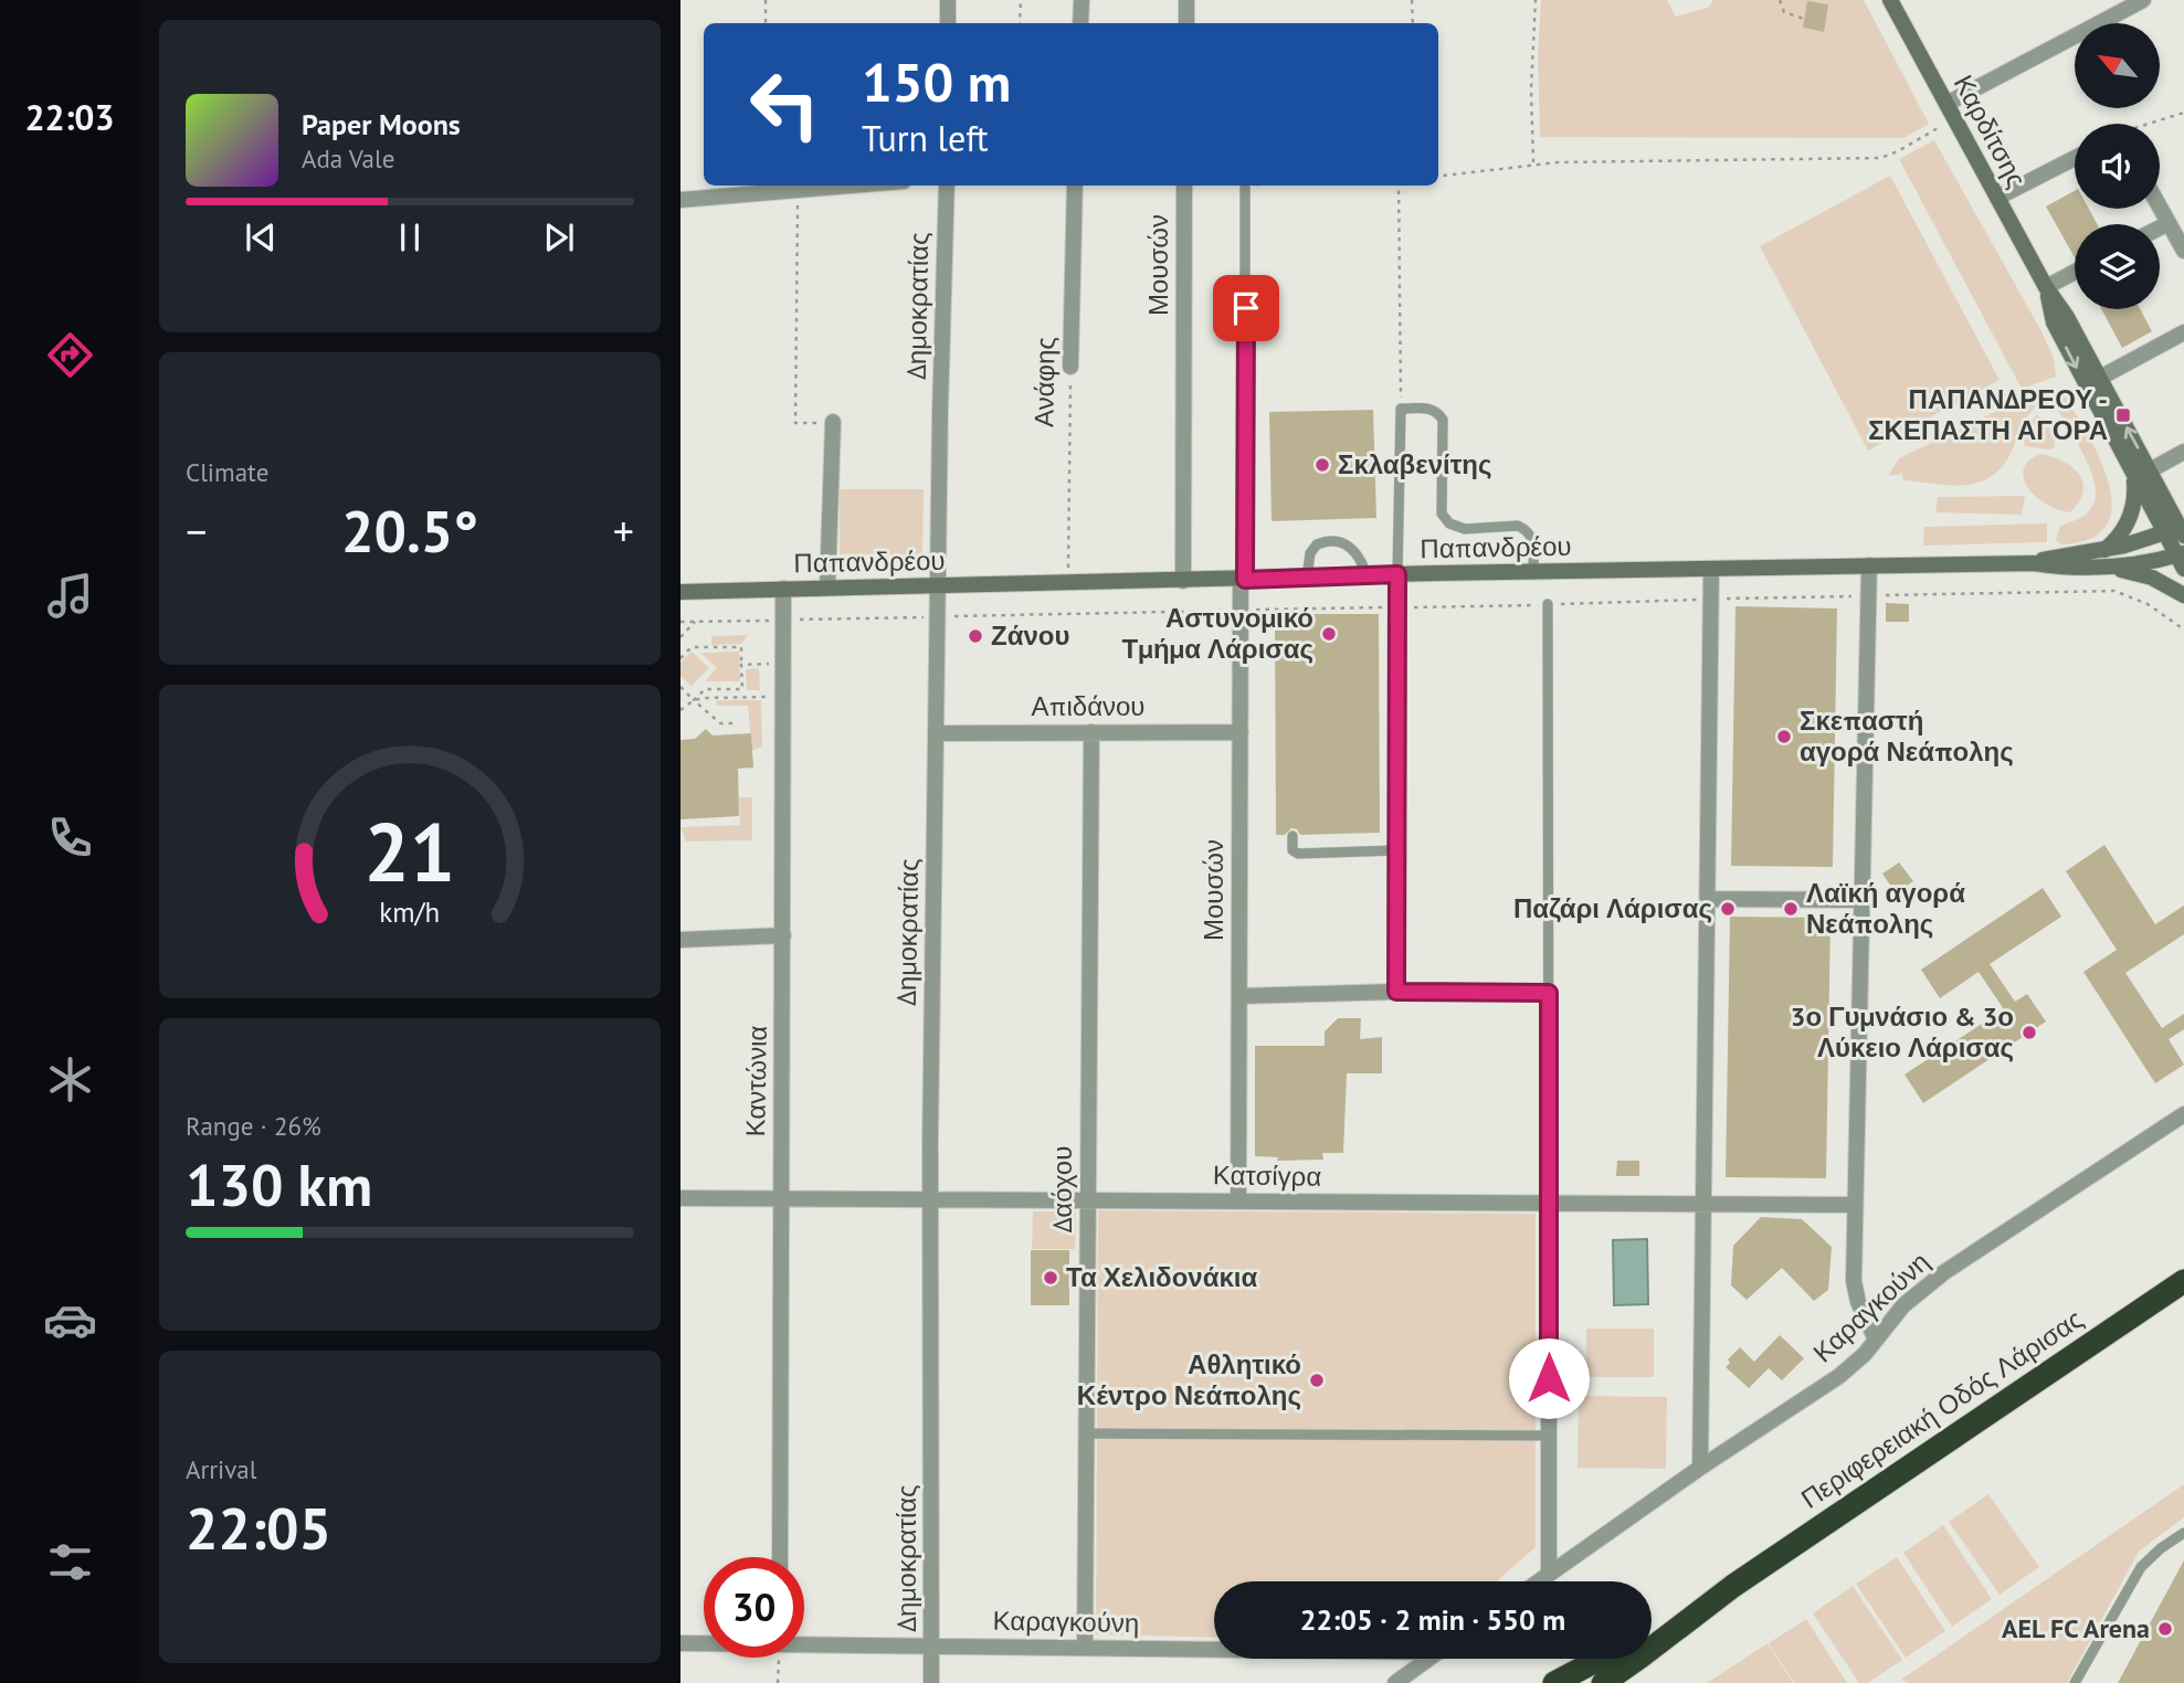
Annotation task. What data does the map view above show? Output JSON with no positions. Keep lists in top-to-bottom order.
{
  "streets": {
    "highway": ["Περιφερειακή Οδός Λάρισας"],
    "street": [
      "Καρδίτσης",
      "Μουσών",
      "Δημοκρατίας",
      "Ανάφης",
      "Παπανδρέου",
      "Απιδάνου",
      "Καντώνια",
      "Κατσίγρα",
      "Δαόχου",
      "Καραγκούνη"
    ]
  },
  "crossings": [
    ["Μουσών", "Παπανδρέου"],
    ["Μουσών", "Απιδάνου"],
    ["Μουσών", "Κατσίγρα"],
    ["Δημοκρατίας", "Παπανδρέου"],
    ["Δημοκρατίας", "Απιδάνου"],
    ["Δημοκρατίας", "Κατσίγρα"],
    ["Δημοκρατίας", "Καραγκούνη"],
    ["Ανάφης", "Παπανδρέου"],
    ["Παπανδρέου", "Καντώνια"],
    ["Απιδάνου", "Δαόχου"],
    ["Καντώνια", "Κατσίγρα"],
    ["Κατσίγρα", "Δαόχου"],
    ["Δαόχου", "Καραγκούνη"]
  ],
  "places": {
    "transit": ["ΠΑΠΑΝΔΡΕΟΥ - ΣΚΕΠΑΣΤΗ ΑΓΟΡΑ"],
    "other": [
      "Σκλαβενίτης",
      "Αστυνομικό Τμήμα Λάρισας",
      "Ζάνου",
      "Σκεπαστή αγορά Νεάπολης",
      "Παζάρι Λάρισας",
      "Λαϊκή αγορά Νεάπολης",
      "3ο Γυμνάσιο & 3ο Λύκειο Λάρισας",
      "Τα Χελιδονάκια",
      "Αθλητικό Κέντρο Νεάπολης",
      "AEL FC Arena"
    ]
  },
  "north": "top left",
  "page": {
    "tabs": "22:03",
    "turn": ["150 m", "Turn left"],
    "song": ["Paper Moons", "Ada Vale"],
    "tile": [
      "Climate",
      ["Range · 26%", "130 km"],
      ["Arrival", "22:05"]
    ],
    "heat": ["−", "20.5°", "+"],
    "limit": "30",
    "trip": "22:05 · 2 min · 550 m",
    "gauge": ["21", "km/h"]
  }
}
